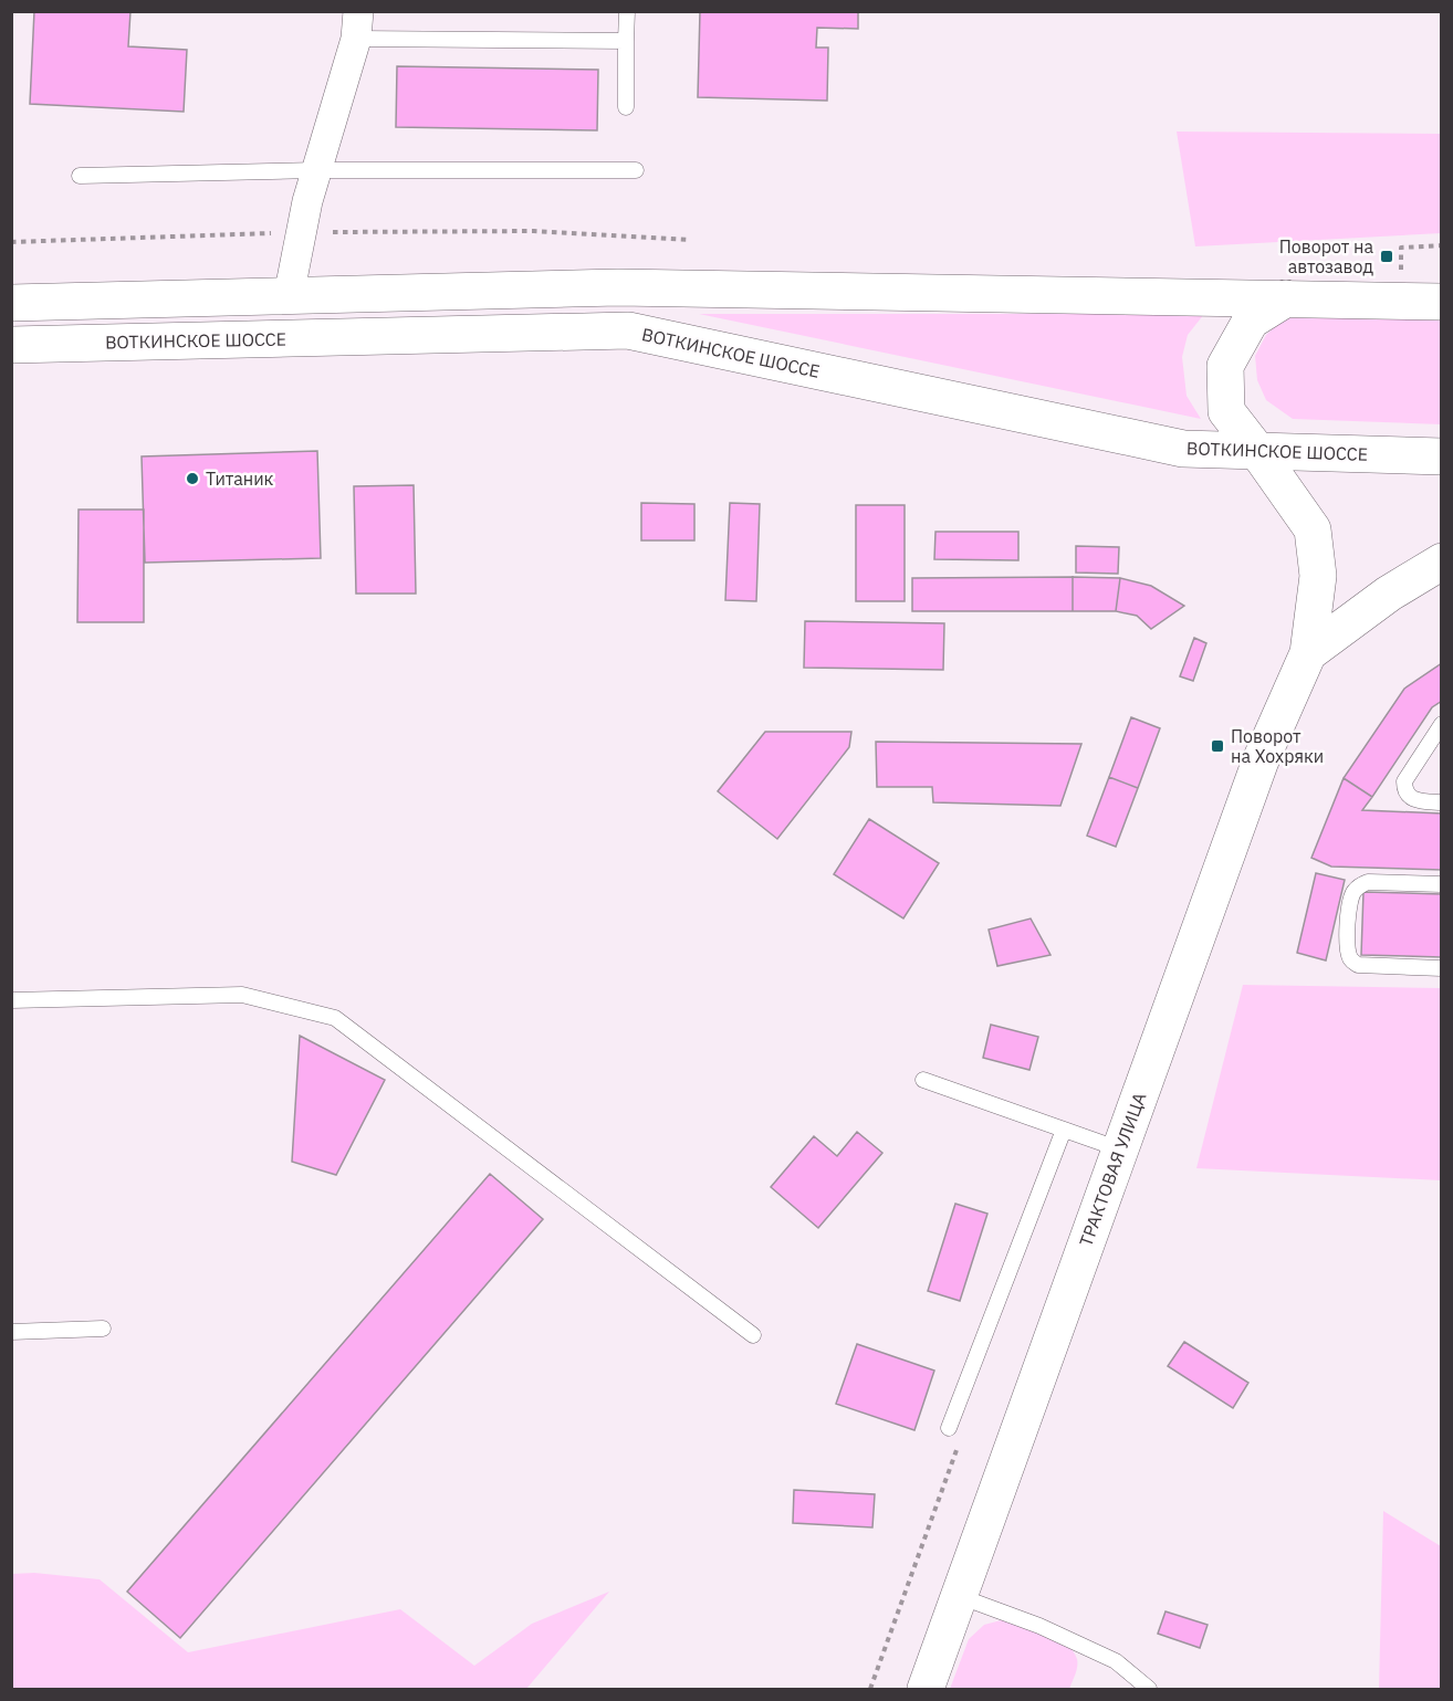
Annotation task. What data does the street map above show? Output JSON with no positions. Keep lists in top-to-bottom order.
{
  "streets": {
    "main road": ["ВОТКИНСКОЕ ШОССЕ", "ТРАКТОВАЯ УЛИЦА"]
  },
  "places": {
    "transit": ["Поворот на автозавод", "Поворот на Хохряки"],
    "other": ["Титаник"]
  }
}
